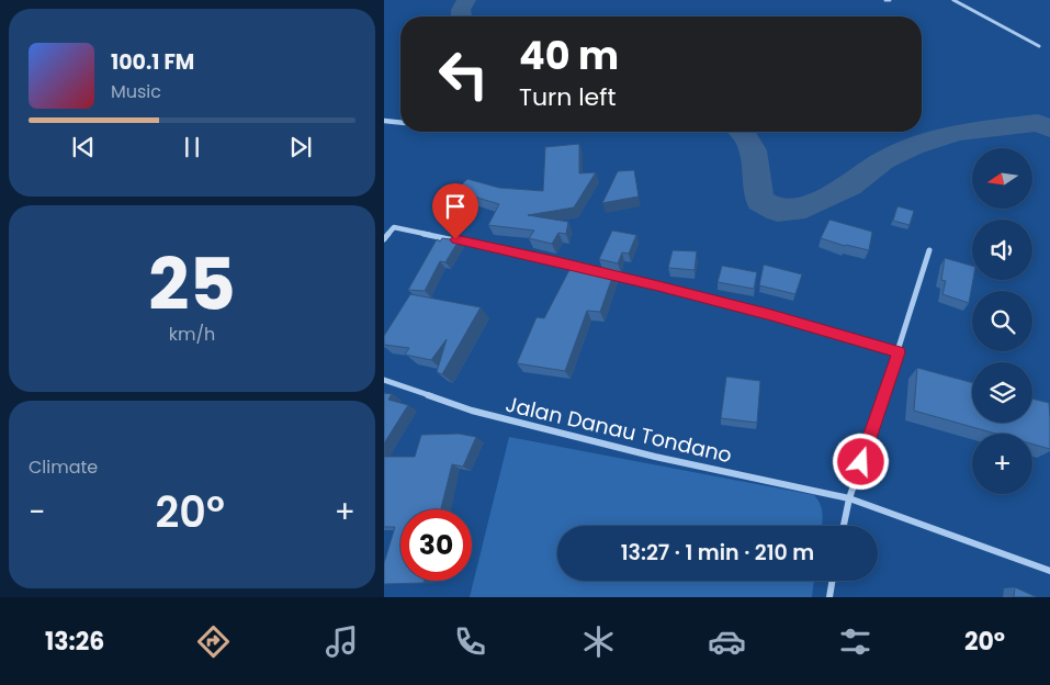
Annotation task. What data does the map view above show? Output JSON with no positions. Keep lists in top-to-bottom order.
{
  "streets": {
    "street": ["Jalan Danau Tondano"]
  },
  "north": "left",
  "page": {
    "turn": ["40 m", "Turn left"],
    "song": ["100.1 FM", "Music"],
    "map_buttons": "+",
    "tile": [
      ["25", "km/h"],
      "Climate"
    ],
    "heat": ["−", "20°", "+"],
    "limit": "30",
    "trip": "13:27 · 1 min · 210 m",
    "tabs": ["13:26", "20°"]
  }
}
